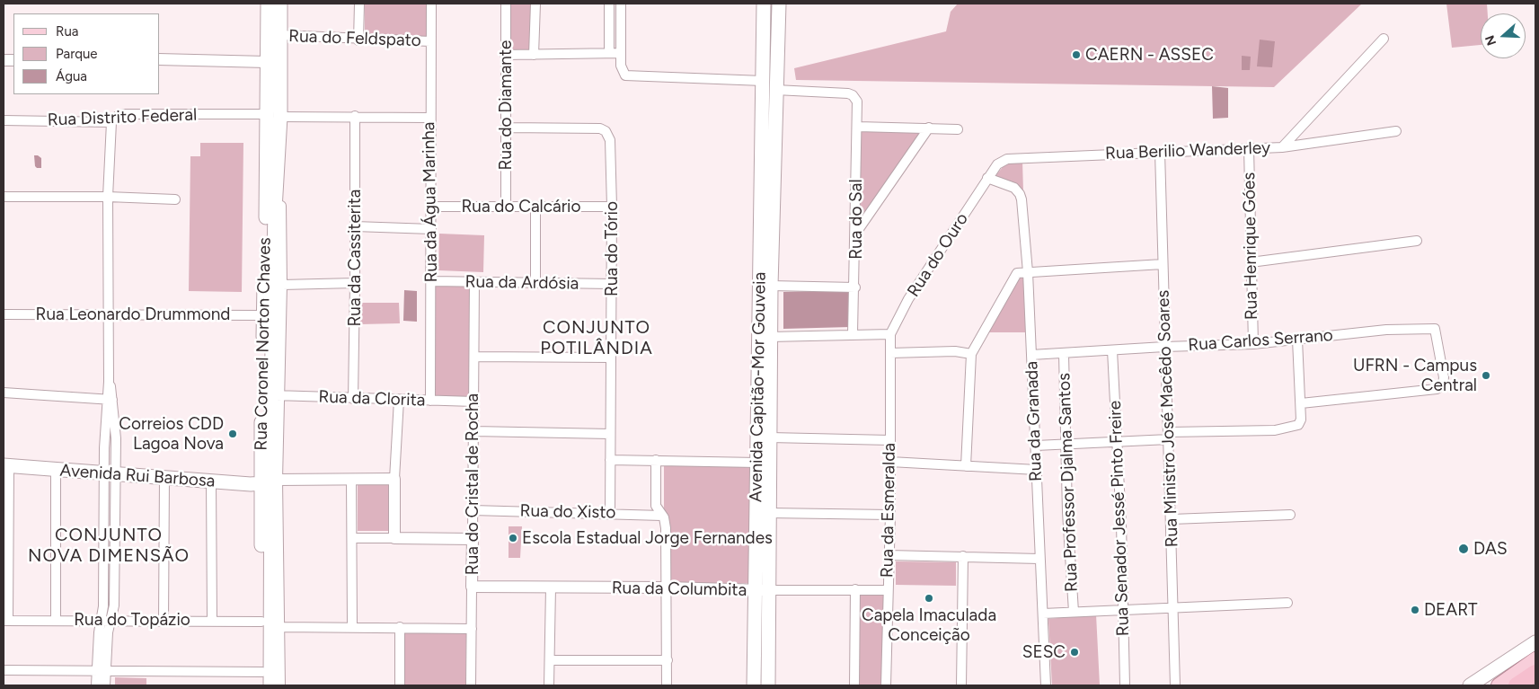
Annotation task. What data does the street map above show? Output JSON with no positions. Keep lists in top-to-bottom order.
{
  "streets": {
    "main road": ["Rua Coronel Norton Chaves", "Avenida Capitão-Mor Gouveia", "Avenida Rui Barbosa"],
    "street": [
      "Rua do Feldspato",
      "Rua do Diamante",
      "Rua Distrito Federal",
      "Rua Berilio Wanderley",
      "Rua da Água Marinha",
      "Rua do Calcário",
      "Rua do Sal",
      "Rua Henrique Góes",
      "Rua do Tório",
      "Rua do Ouro",
      "Rua da Cassiterita",
      "Rua da Ardósia",
      "Rua Leonardo Drummond",
      "Rua Carlos Serrano",
      "Rua da Clorita",
      "Rua Ministro José Macêdo Soares",
      "Rua da Granada",
      "Rua Professor Djalma Santos",
      "Rua do Cristal de Rocha",
      "Rua da Esmeralda",
      "Rua do Xisto",
      "Rua Senador Jessé Pinto Freire",
      "Rua da Columbita",
      "Rua do Topázio"
    ]
  },
  "crossings": [
    ["Rua do Feldspato", "Rua da Água Marinha"],
    ["Rua do Feldspato", "Rua Coronel Norton Chaves"],
    ["Rua do Diamante", "Rua do Calcário"],
    ["Rua do Diamante", "Rua do Tório"],
    ["Rua Distrito Federal", "Rua da Água Marinha"],
    ["Rua Distrito Federal", "Rua da Cassiterita"],
    ["Rua Distrito Federal", "Rua Coronel Norton Chaves"],
    ["Rua Berilio Wanderley", "Rua Henrique Góes"],
    ["Rua Berilio Wanderley", "Rua do Ouro"],
    ["Rua Berilio Wanderley", "Rua Ministro José Macêdo Soares"],
    ["Rua Berilio Wanderley", "Rua da Granada"],
    ["Rua da Água Marinha", "Rua do Calcário"],
    ["Rua da Água Marinha", "Rua da Ardósia"],
    ["Rua da Água Marinha", "Rua da Clorita"],
    ["Rua do Calcário", "Rua do Tório"],
    ["Rua Henrique Góes", "Rua Carlos Serrano"],
    ["Rua do Tório", "Rua da Ardósia"],
    ["Rua do Tório", "Rua do Xisto"],
    ["Rua do Ouro", "Rua da Granada"],
    ["Rua do Ouro", "Rua da Esmeralda"],
    ["Rua da Cassiterita", "Rua da Clorita"],
    ["Rua da Ardósia", "Rua do Cristal de Rocha"],
    ["Rua Leonardo Drummond", "Rua Coronel Norton Chaves"],
    ["Rua Carlos Serrano", "Rua Ministro José Macêdo Soares"],
    ["Rua Carlos Serrano", "Rua da Granada"],
    ["Rua Carlos Serrano", "Rua Professor Djalma Santos"],
    ["Rua Carlos Serrano", "Rua Senador Jessé Pinto Freire"],
    ["Rua Coronel Norton Chaves", "Rua da Clorita"],
    ["Rua Coronel Norton Chaves", "Avenida Rui Barbosa"],
    ["Rua Coronel Norton Chaves", "Rua do Topázio"],
    ["Avenida Capitão-Mor Gouveia", "Rua da Columbita"],
    ["Rua da Clorita", "Rua do Cristal de Rocha"],
    ["Rua do Cristal de Rocha", "Rua do Xisto"],
    ["Rua do Cristal de Rocha", "Rua da Columbita"],
    ["Rua da Esmeralda", "Rua da Columbita"]
  ],
  "districts": ["CONJUNTO POTILÂNDIA", "CONJUNTO NOVA DIMENSÃO"],
  "places": [
    "CAERN - ASSEC",
    "UFRN - Campus Central",
    "Correios CDD Lagoa Nova",
    "Escola Estadual Jorge Fernandes",
    "DAS",
    "Capela Imaculada Conceição",
    "DEART",
    "SESC"
  ],
  "legend": ["Rua", "Parque", "Água"],
  "north": "left"
}
